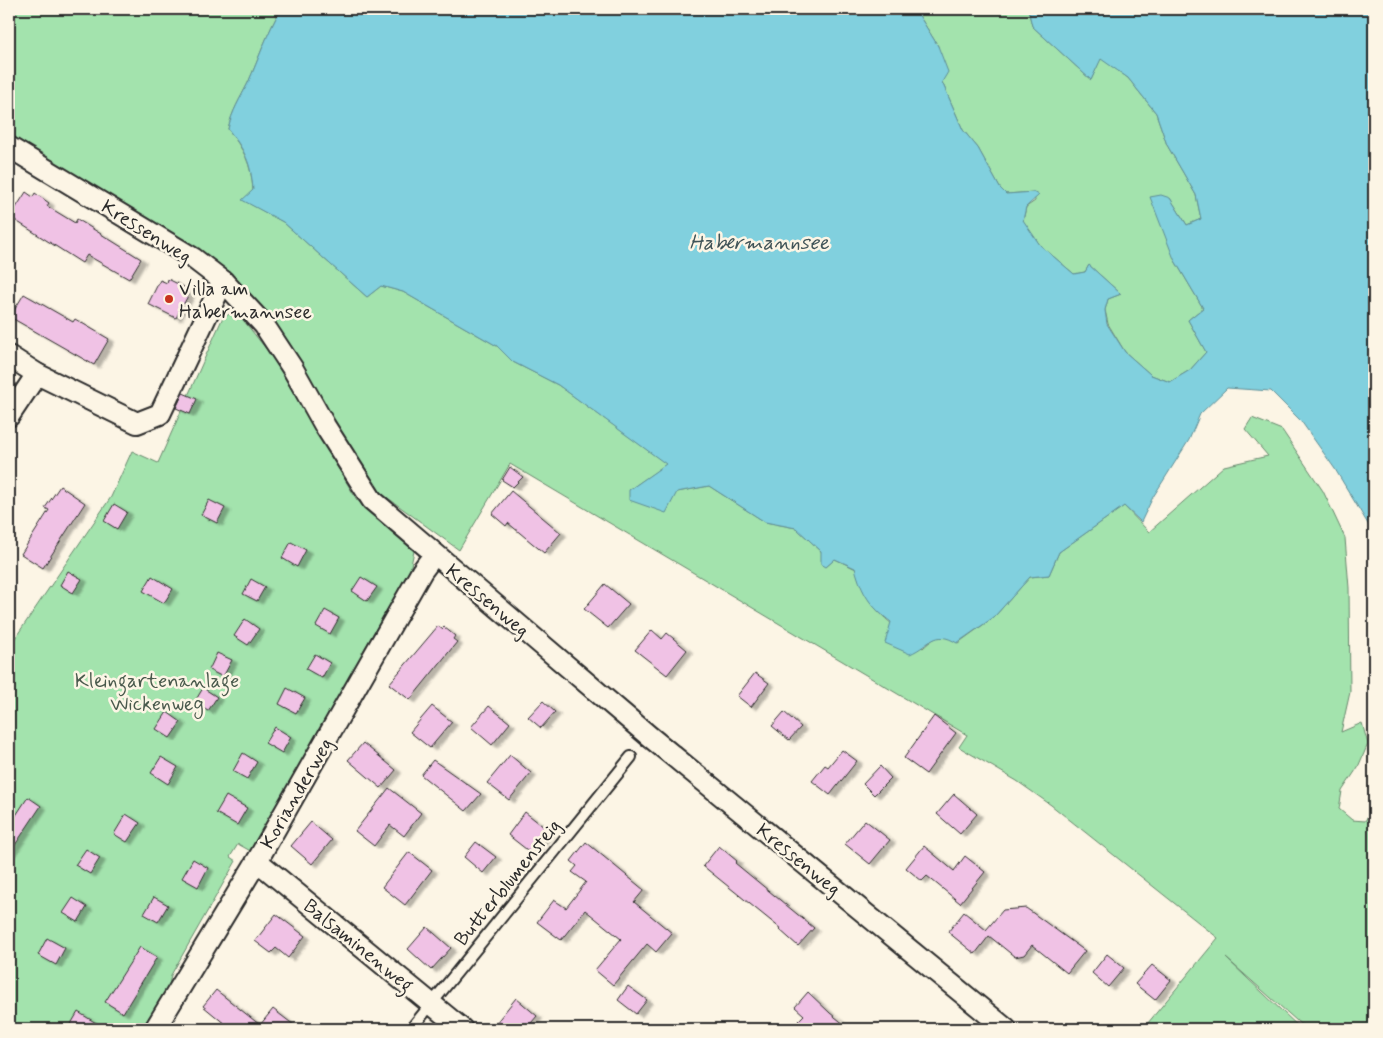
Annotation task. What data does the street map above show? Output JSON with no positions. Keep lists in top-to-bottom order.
{
  "streets": {
    "street": ["Kressenweg", "Korianderweg", "Balsaminenweg"],
    "lane": ["Butterblumensteig"]
  },
  "crossings": [
    ["Kressenweg", "Korianderweg"],
    ["Korianderweg", "Balsaminenweg"],
    ["Butterblumensteig", "Balsaminenweg"]
  ],
  "water": ["Habermannsee"],
  "parks": ["Kleingartenanlage Wickenweg"],
  "places": ["Villa am Habermannsee"]
}
